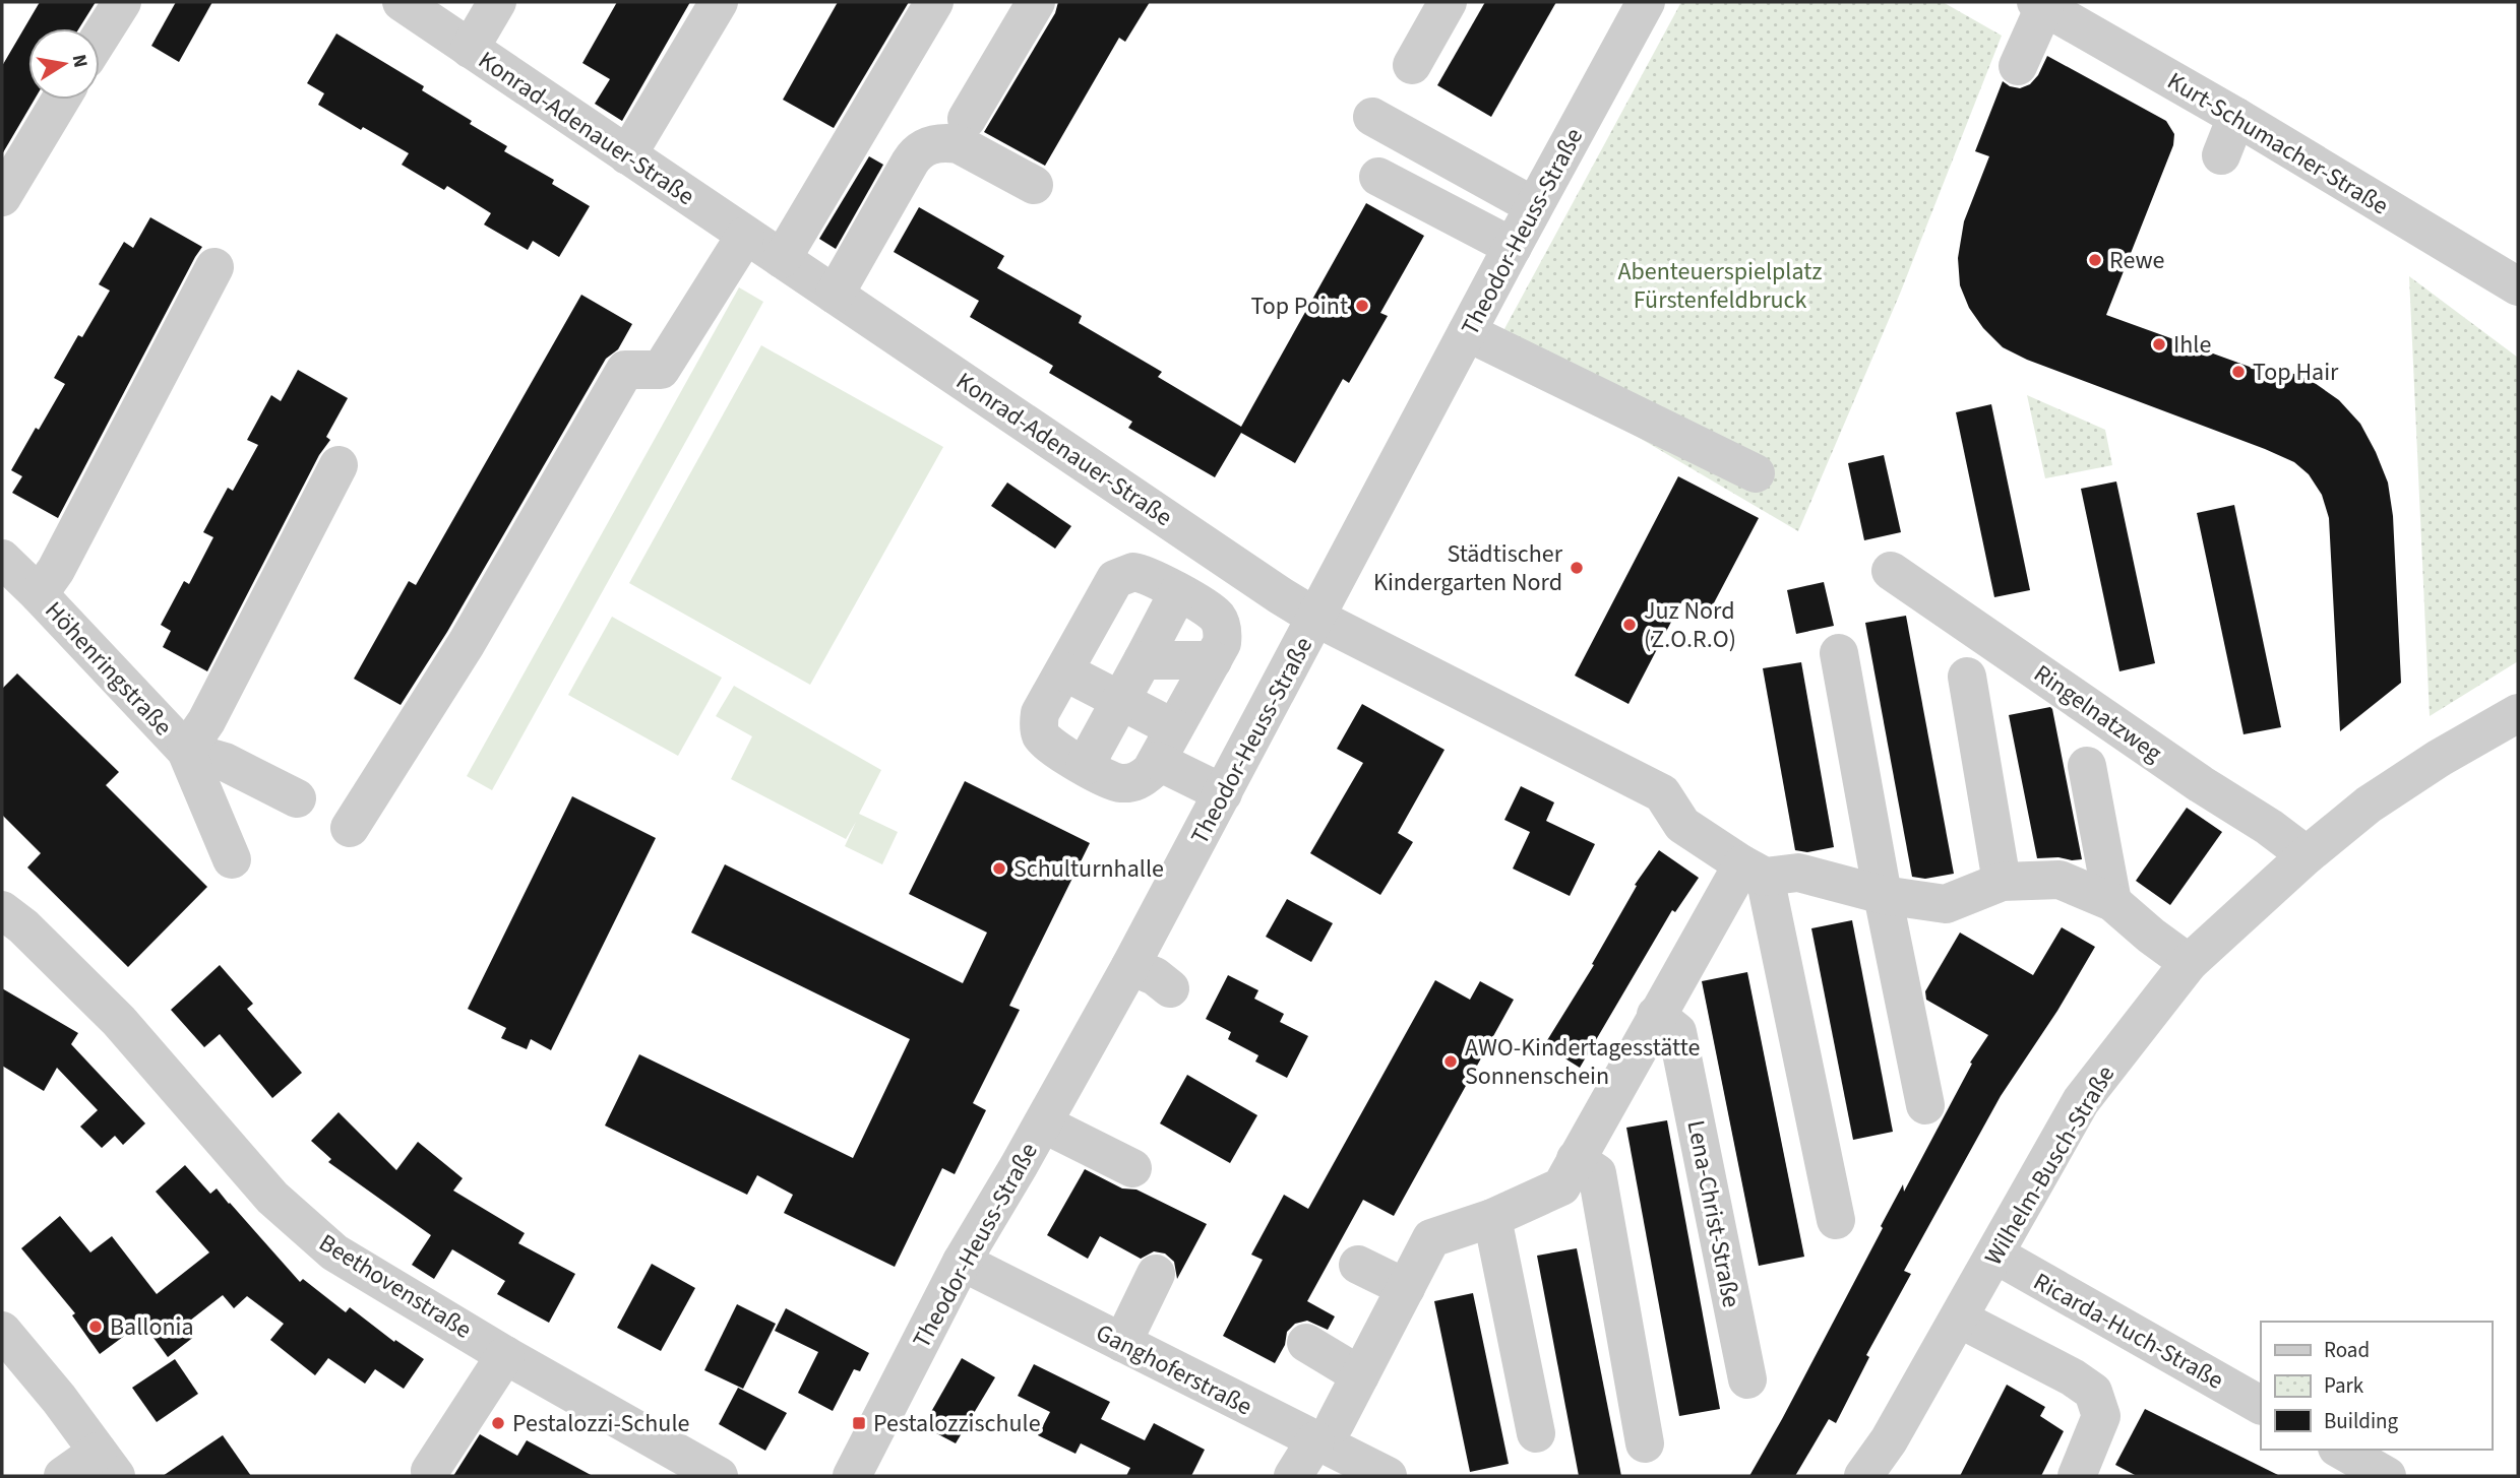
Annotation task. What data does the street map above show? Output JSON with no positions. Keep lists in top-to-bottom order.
{
  "streets": {
    "street": [
      "Konrad-Adenauer-Straße",
      "Kurt-Schumacher-Straße",
      "Theodor-Heuss-Straße",
      "Höhenringstraße",
      "Ringelnatzweg",
      "Wilhelm-Busch-Straße",
      "Lena-Christ-Straße",
      "Beethovenstraße",
      "Ricarda-Huch-Straße",
      "Ganghoferstraße"
    ]
  },
  "crossings": [
    ["Konrad-Adenauer-Straße", "Theodor-Heuss-Straße"],
    ["Theodor-Heuss-Straße", "Ganghoferstraße"],
    ["Ringelnatzweg", "Wilhelm-Busch-Straße"],
    ["Wilhelm-Busch-Straße", "Ricarda-Huch-Straße"]
  ],
  "parks": ["Abenteuerspielplatz Fürstenfeldbruck"],
  "places": {
    "other": [
      "Rewe",
      "Top Point",
      "Ihle",
      "Top Hair",
      "Städtischer Kindergarten Nord",
      "Juz Nord (Z.O.R.O)",
      "Schulturnhalle",
      "AWO-Kindertagesstätte Sonnenschein",
      "Ballonia",
      "Pestalozzi-Schule"
    ],
    "transit": ["Pestalozzischule"]
  },
  "legend": ["Road", "Park", "Building"],
  "north": "right"
}
